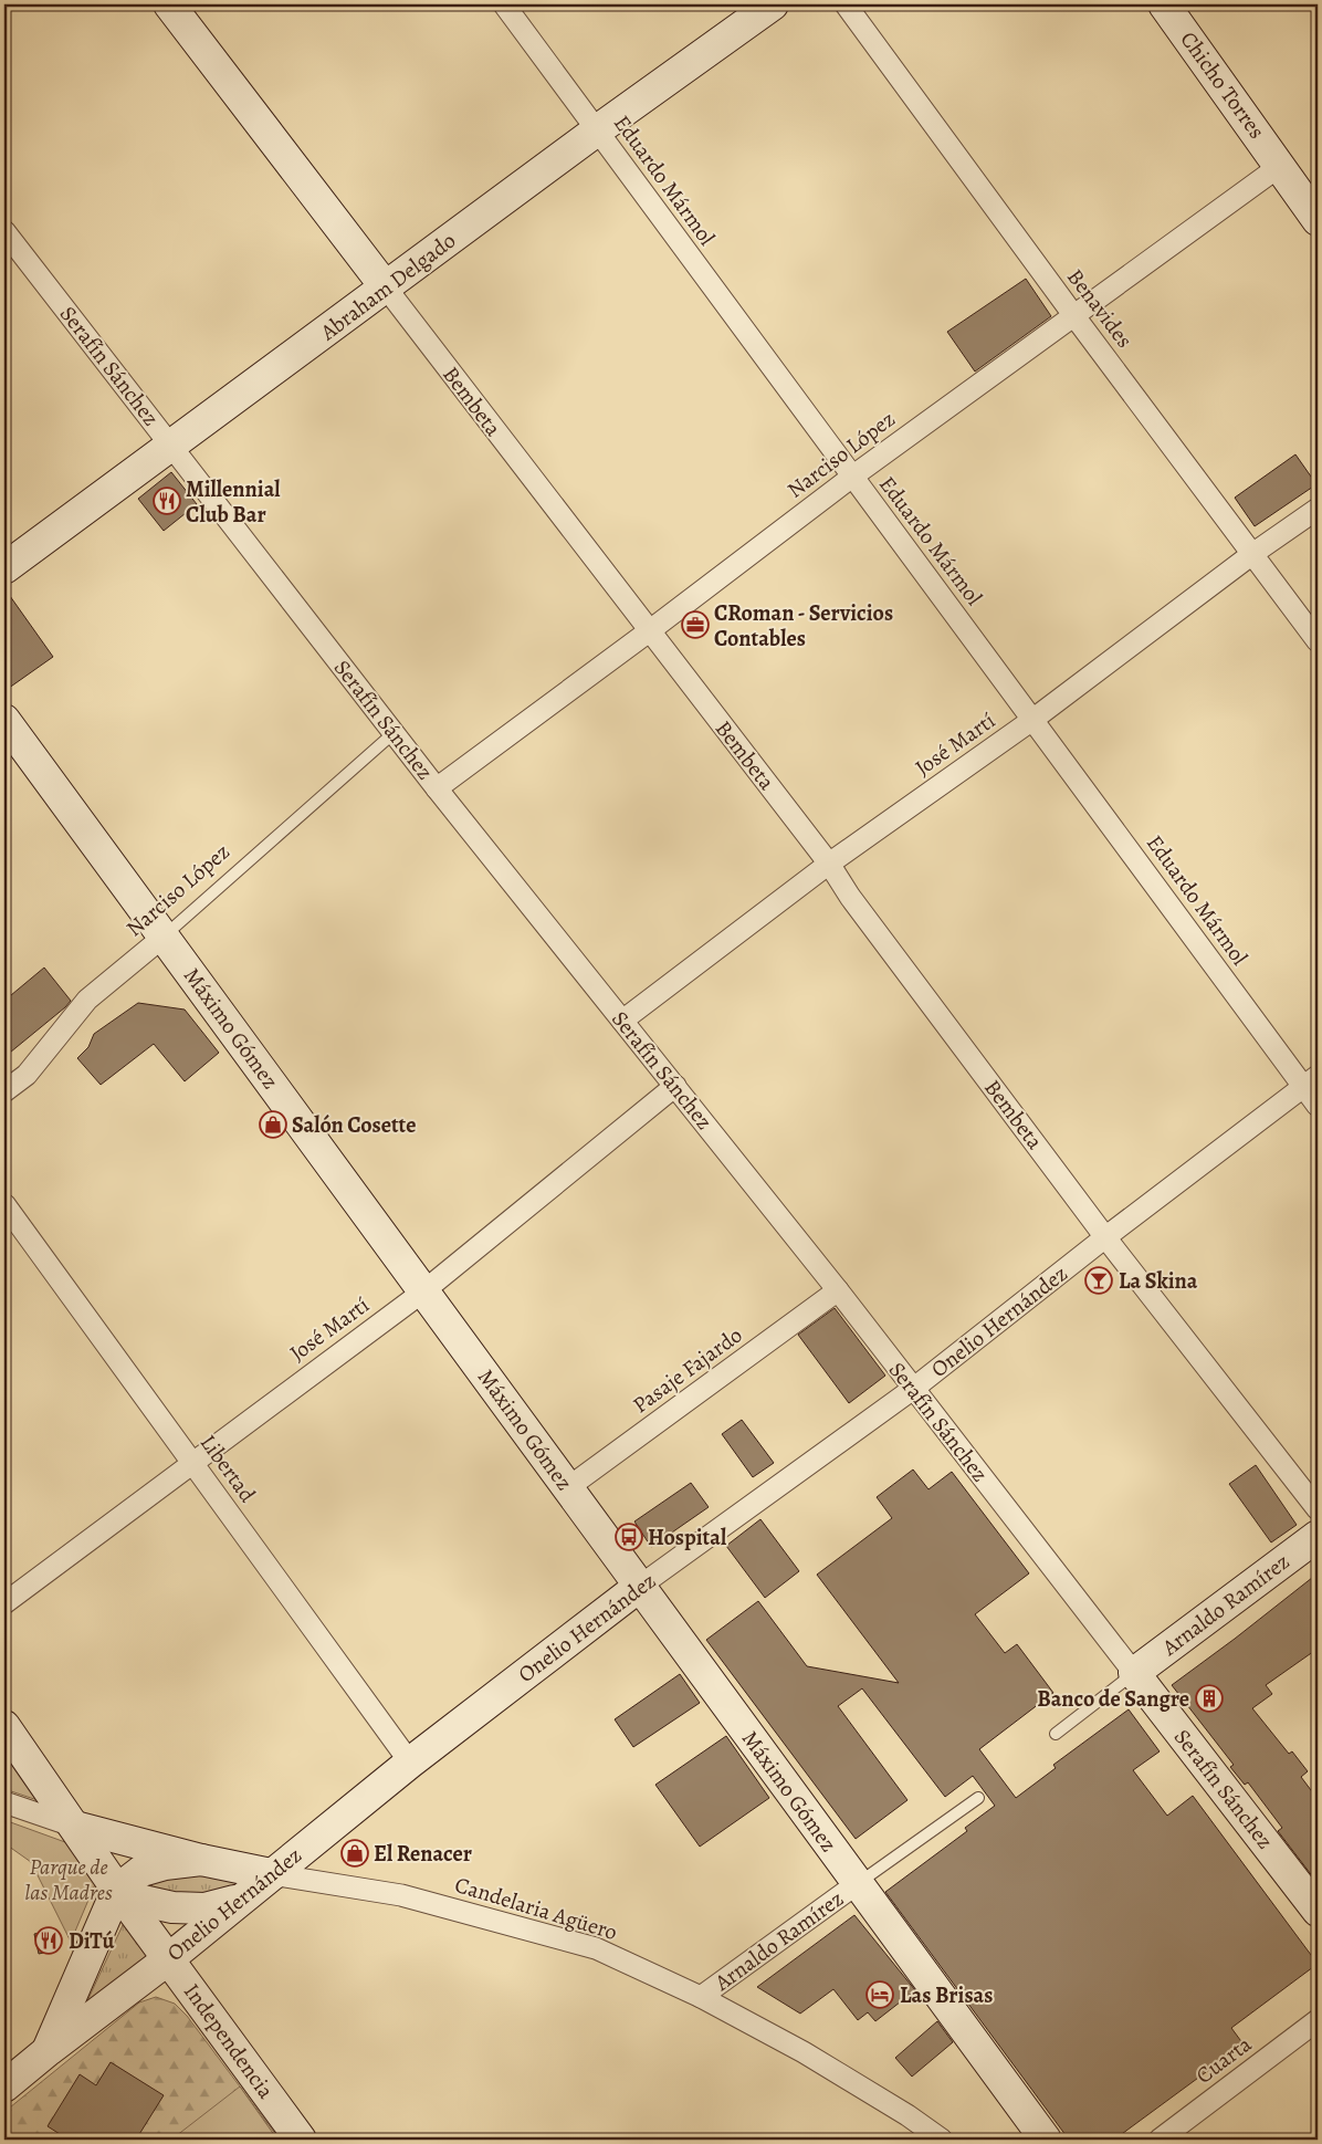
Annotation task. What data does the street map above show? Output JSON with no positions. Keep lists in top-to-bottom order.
{
  "streets": {
    "street": [
      "Chicho Torres",
      "Eduardo Mármol",
      "Abraham Delgado",
      "Benavides",
      "Serafín Sánchez",
      "Bembeta",
      "Narciso López",
      "José Martí",
      "Máximo Gómez",
      "Onelio Hernández",
      "Pasaje Fajardo",
      "Libertad",
      "Arnaldo Ramírez",
      "Candelaria Agüero",
      "Independencia",
      "Cuarta"
    ]
  },
  "crossings": [
    ["Chicho Torres", "Narciso López"],
    ["Eduardo Mármol", "Abraham Delgado"],
    ["Eduardo Mármol", "Narciso López"],
    ["Eduardo Mármol", "José Martí"],
    ["Eduardo Mármol", "Onelio Hernández"],
    ["Abraham Delgado", "Serafín Sánchez"],
    ["Abraham Delgado", "Bembeta"],
    ["Benavides", "Narciso López"],
    ["Benavides", "José Martí"],
    ["Serafín Sánchez", "Narciso López"],
    ["Serafín Sánchez", "José Martí"],
    ["Serafín Sánchez", "Onelio Hernández"],
    ["Serafín Sánchez", "Pasaje Fajardo"],
    ["Serafín Sánchez", "Arnaldo Ramírez"],
    ["Bembeta", "Narciso López"],
    ["Bembeta", "José Martí"],
    ["Bembeta", "Onelio Hernández"],
    ["Narciso López", "Máximo Gómez"],
    ["José Martí", "Máximo Gómez"],
    ["José Martí", "Libertad"],
    ["Máximo Gómez", "Onelio Hernández"],
    ["Máximo Gómez", "Pasaje Fajardo"],
    ["Máximo Gómez", "Arnaldo Ramírez"],
    ["Onelio Hernández", "Libertad"],
    ["Onelio Hernández", "Candelaria Agüero"],
    ["Onelio Hernández", "Independencia"],
    ["Arnaldo Ramírez", "Candelaria Agüero"]
  ],
  "parks": ["Parque de las Madres"],
  "places": {
    "restaurant": ["Millennial Club Bar", "DiTú"],
    "office": ["CRoman - Servicios Contables"],
    "shop": ["Salón Cosette", "El Renacer"],
    "bar": ["La Skina"],
    "bus stop": ["Hospital"],
    "building": ["Banco de Sangre"],
    "hotel": ["Las Brisas"]
  }
}
